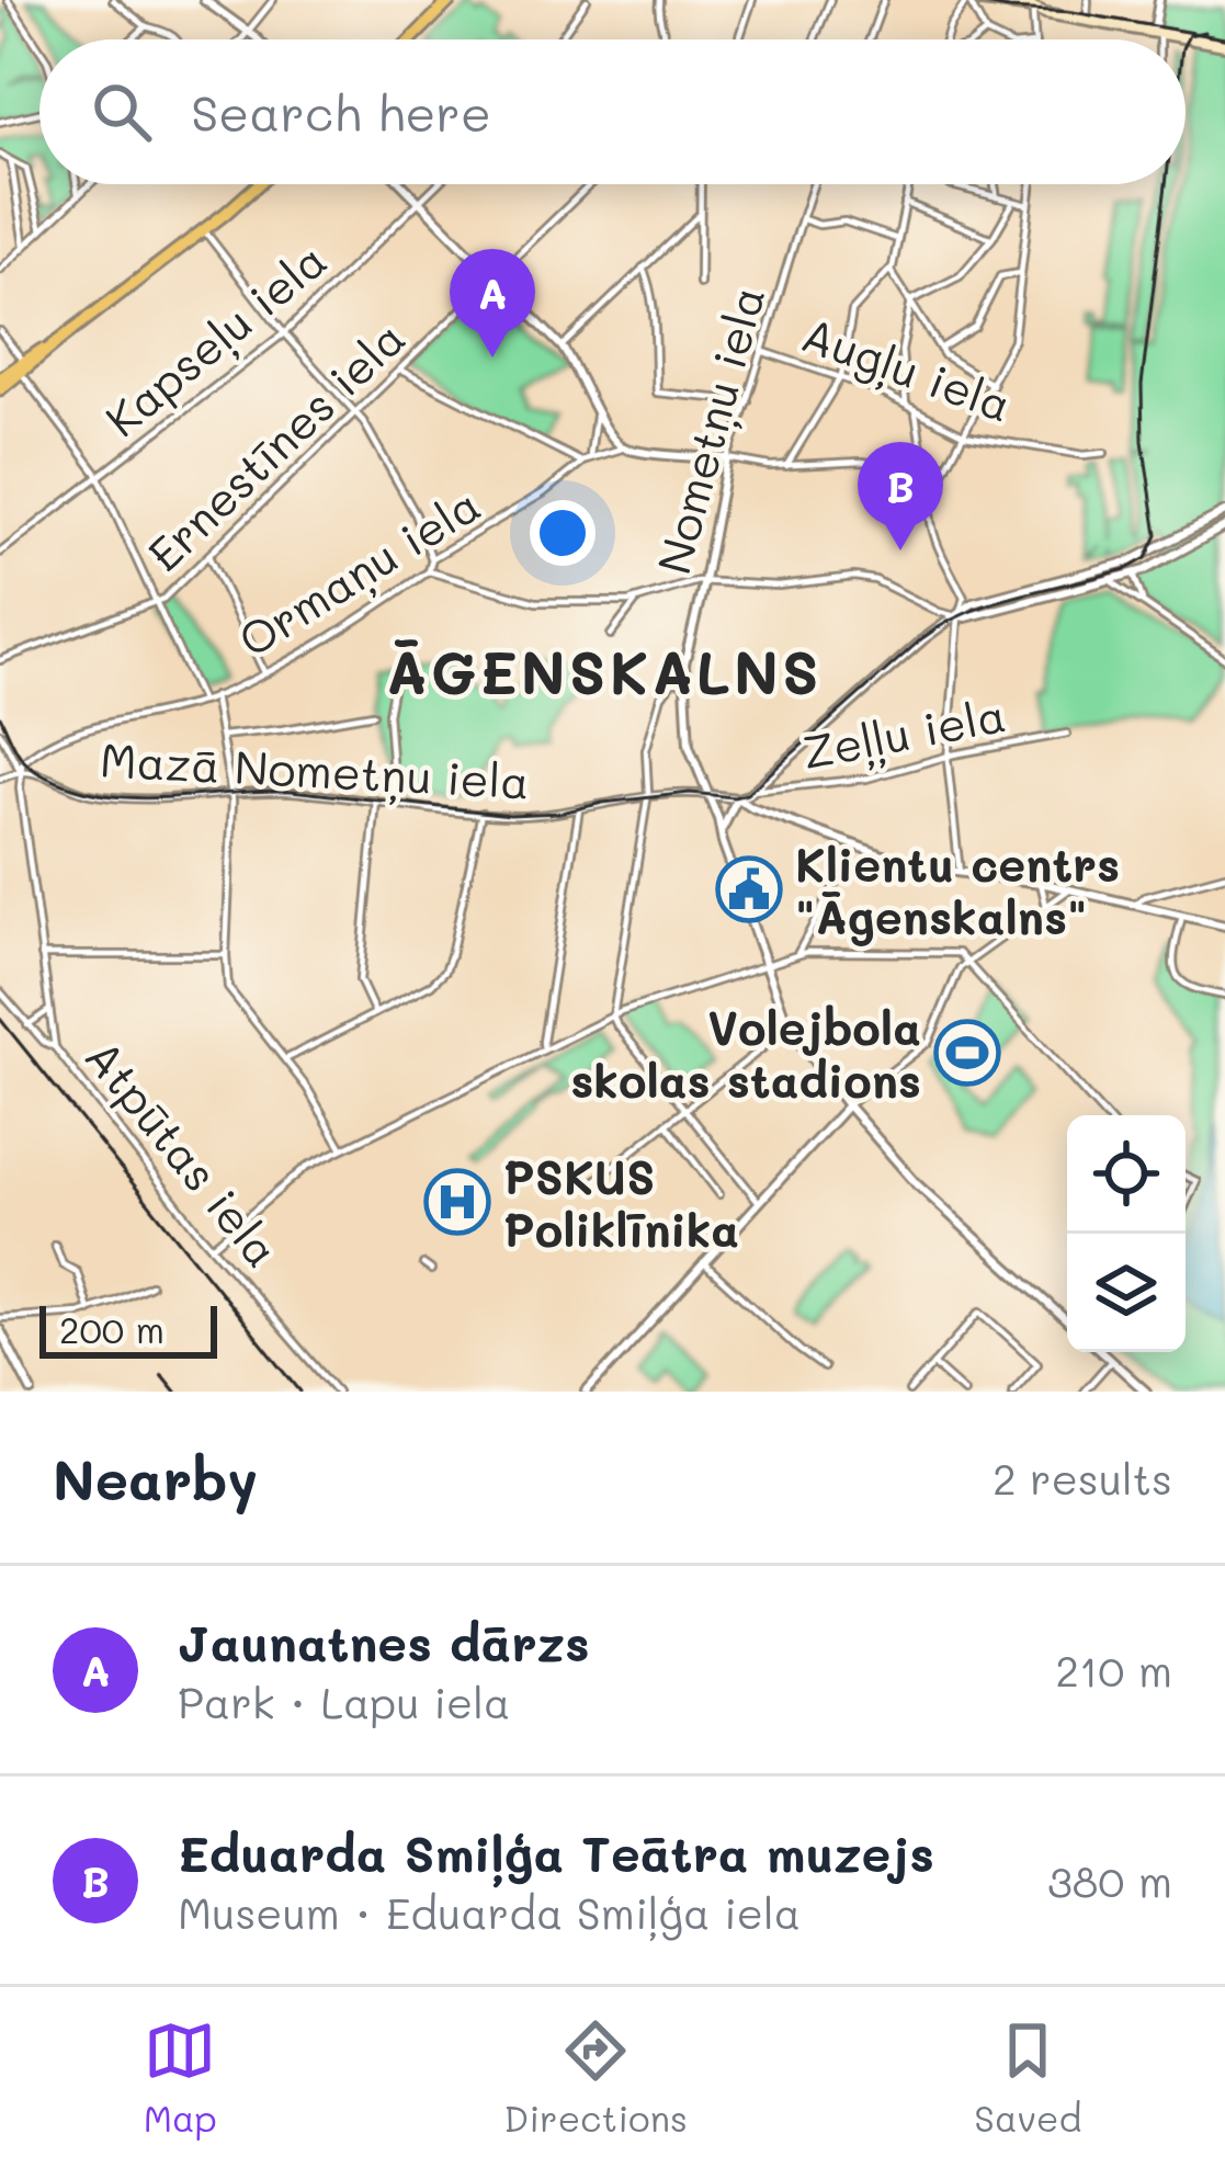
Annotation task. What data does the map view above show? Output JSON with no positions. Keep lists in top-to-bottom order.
{
  "streets": {
    "street": [
      "Kapseļu iela",
      "Augļu iela",
      "Nometņu iela",
      "Ernestīnes iela",
      "Ormaņu iela",
      "Zeļļu iela",
      "Mazā Nometņu iela",
      "Atpūtas iela"
    ]
  },
  "crossings": [
    ["Augļu iela", "Nometņu iela"],
    ["Nometņu iela", "Mazā Nometņu iela"],
    ["Ormaņu iela", "Mazā Nometņu iela"],
    ["Ormaņu iela", "Atpūtas iela"],
    ["Mazā Nometņu iela", "Atpūtas iela"]
  ],
  "districts": ["ĀGENSKALNS"],
  "places": {
    "public building": ["Klientu centrs \"Āgenskalns\""],
    "sports": ["Volejbola skolas stadions"],
    "hospital": ["PSKUS Poliklīnika"]
  },
  "scale_bar": "200 m",
  "page": {
    "search": "Search here",
    "pins": ["A", "B"],
    "scale": "200 m",
    "heading": ["Nearby", "2 results"],
    "list": [
      {
        "mark": "A",
        "name": "Jaunatnes dārzs",
        "note": "Park · Lapu iela",
        "value": "210 m"
      },
      {
        "mark": "B",
        "name": "Eduarda Smiļģa Teātra muzejs",
        "note": "Museum · Eduarda Smiļģa iela",
        "value": "380 m"
      }
    ],
    "nav": ["Map", "Directions", "Saved"]
  }
}
